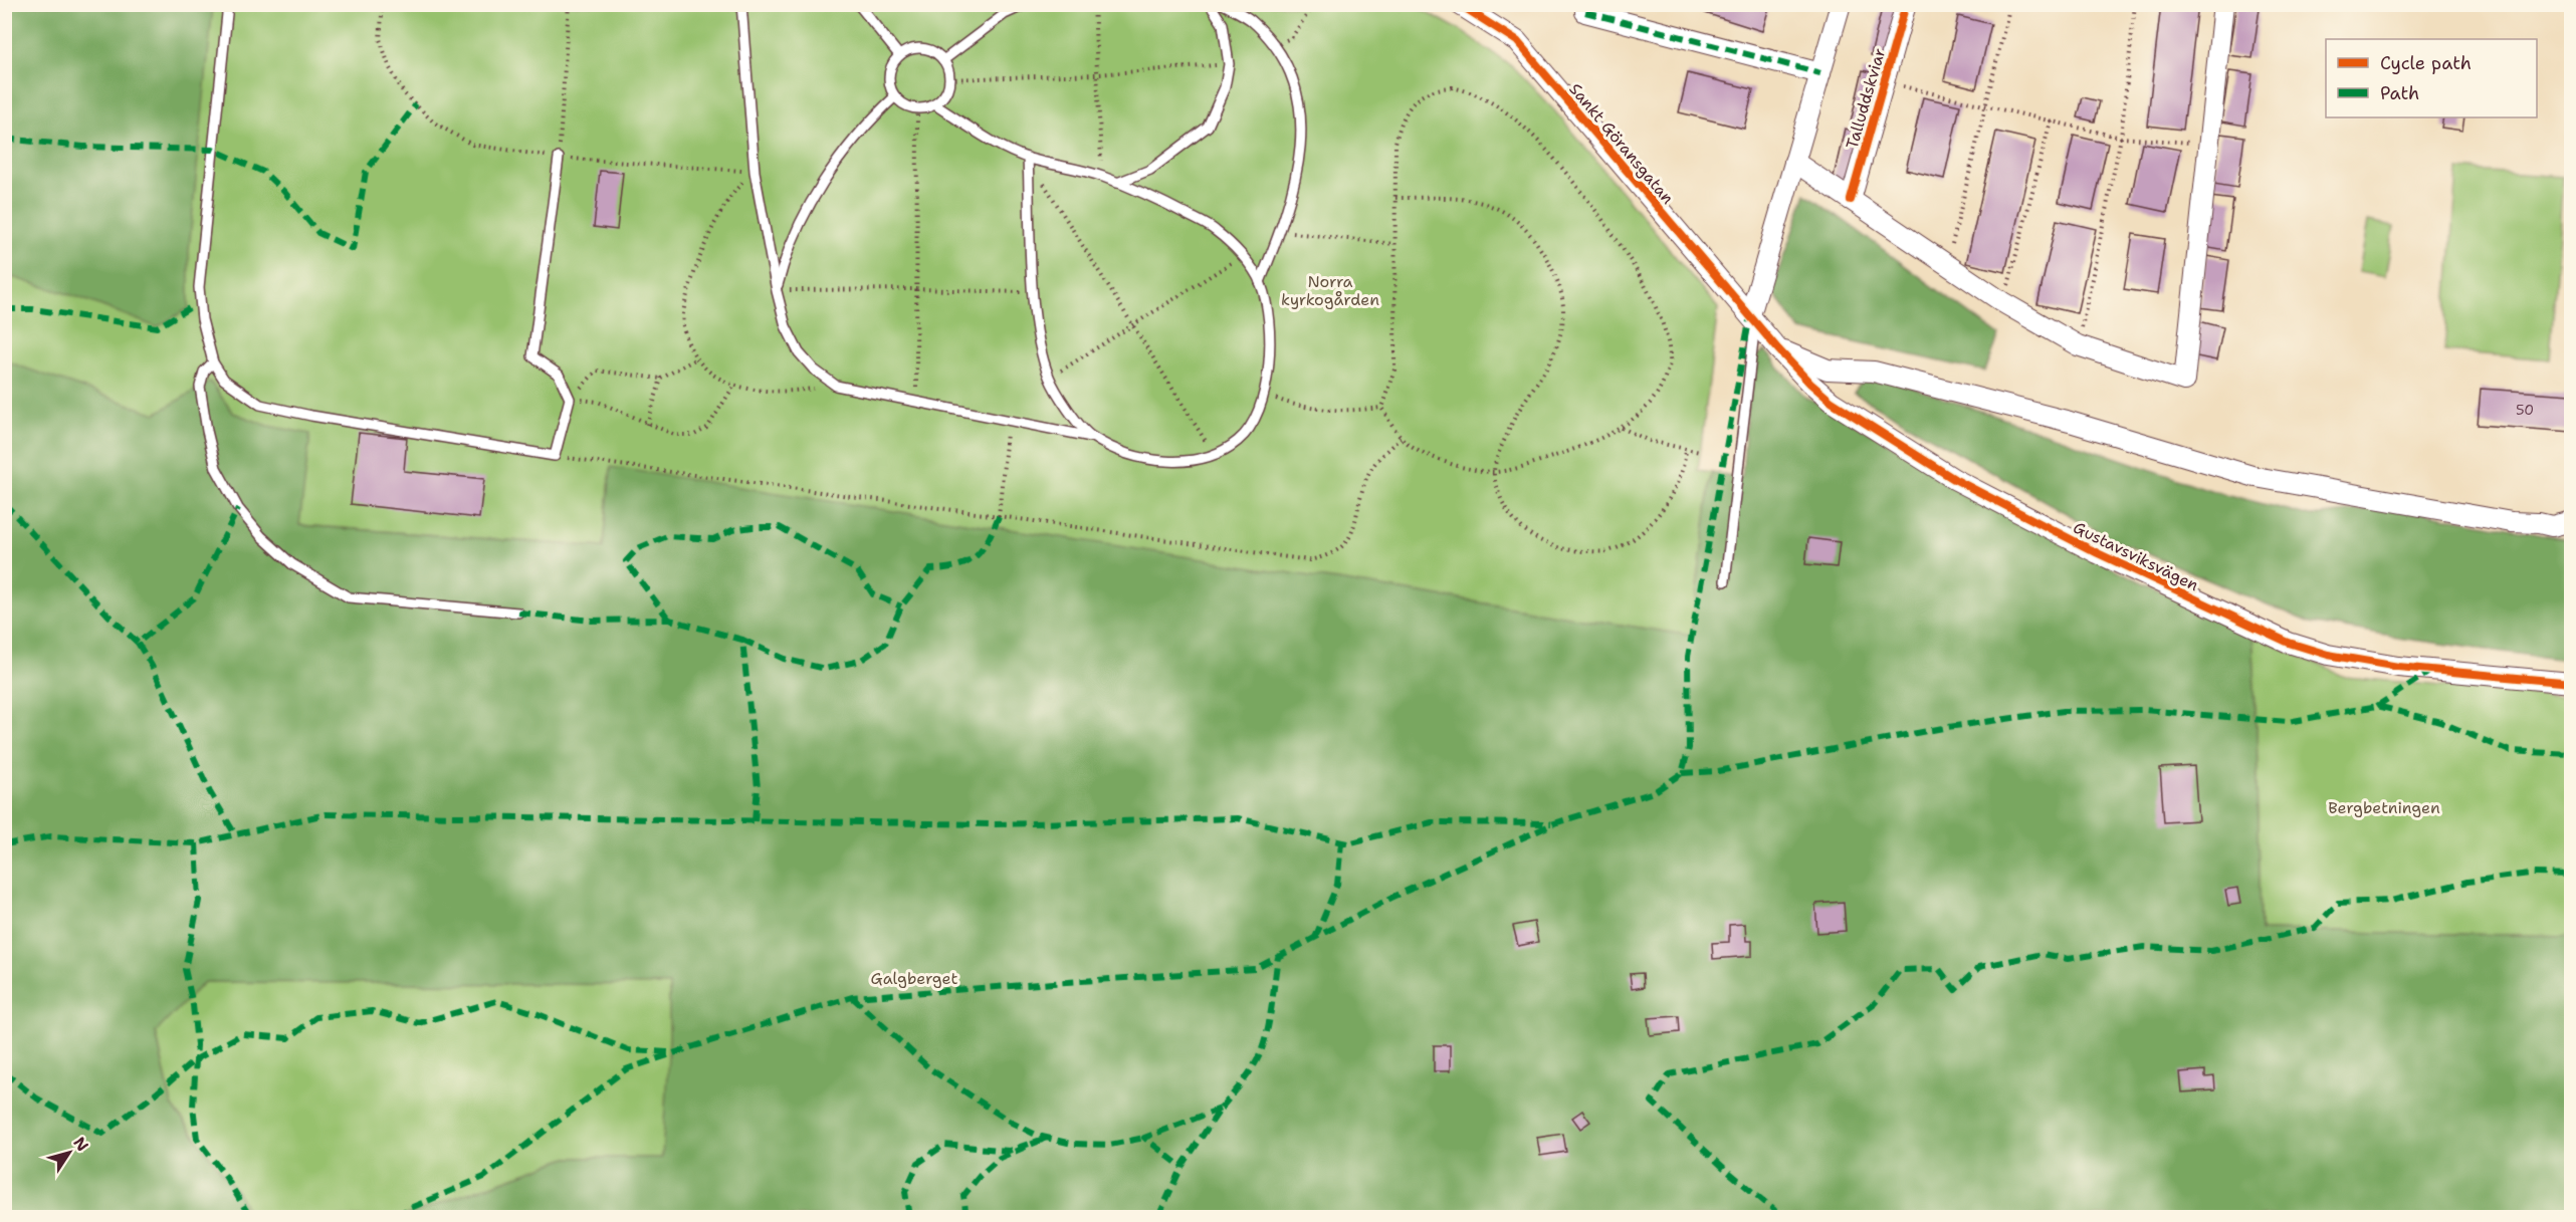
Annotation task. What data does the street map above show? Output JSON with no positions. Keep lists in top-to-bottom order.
{
  "streets": {
    "street": ["Talluddskviar", "Sankt Göransgatan", "Gustavsviksvägen"]
  },
  "crossings": [
    ["Sankt Göransgatan", "Gustavsviksvägen"]
  ],
  "parks": ["Norra kyrkogården", "Bergbetningen", "Galgberget"],
  "house_numbers": ["50"],
  "legend": ["Cycle path", "Path"],
  "north": "top right"
}
